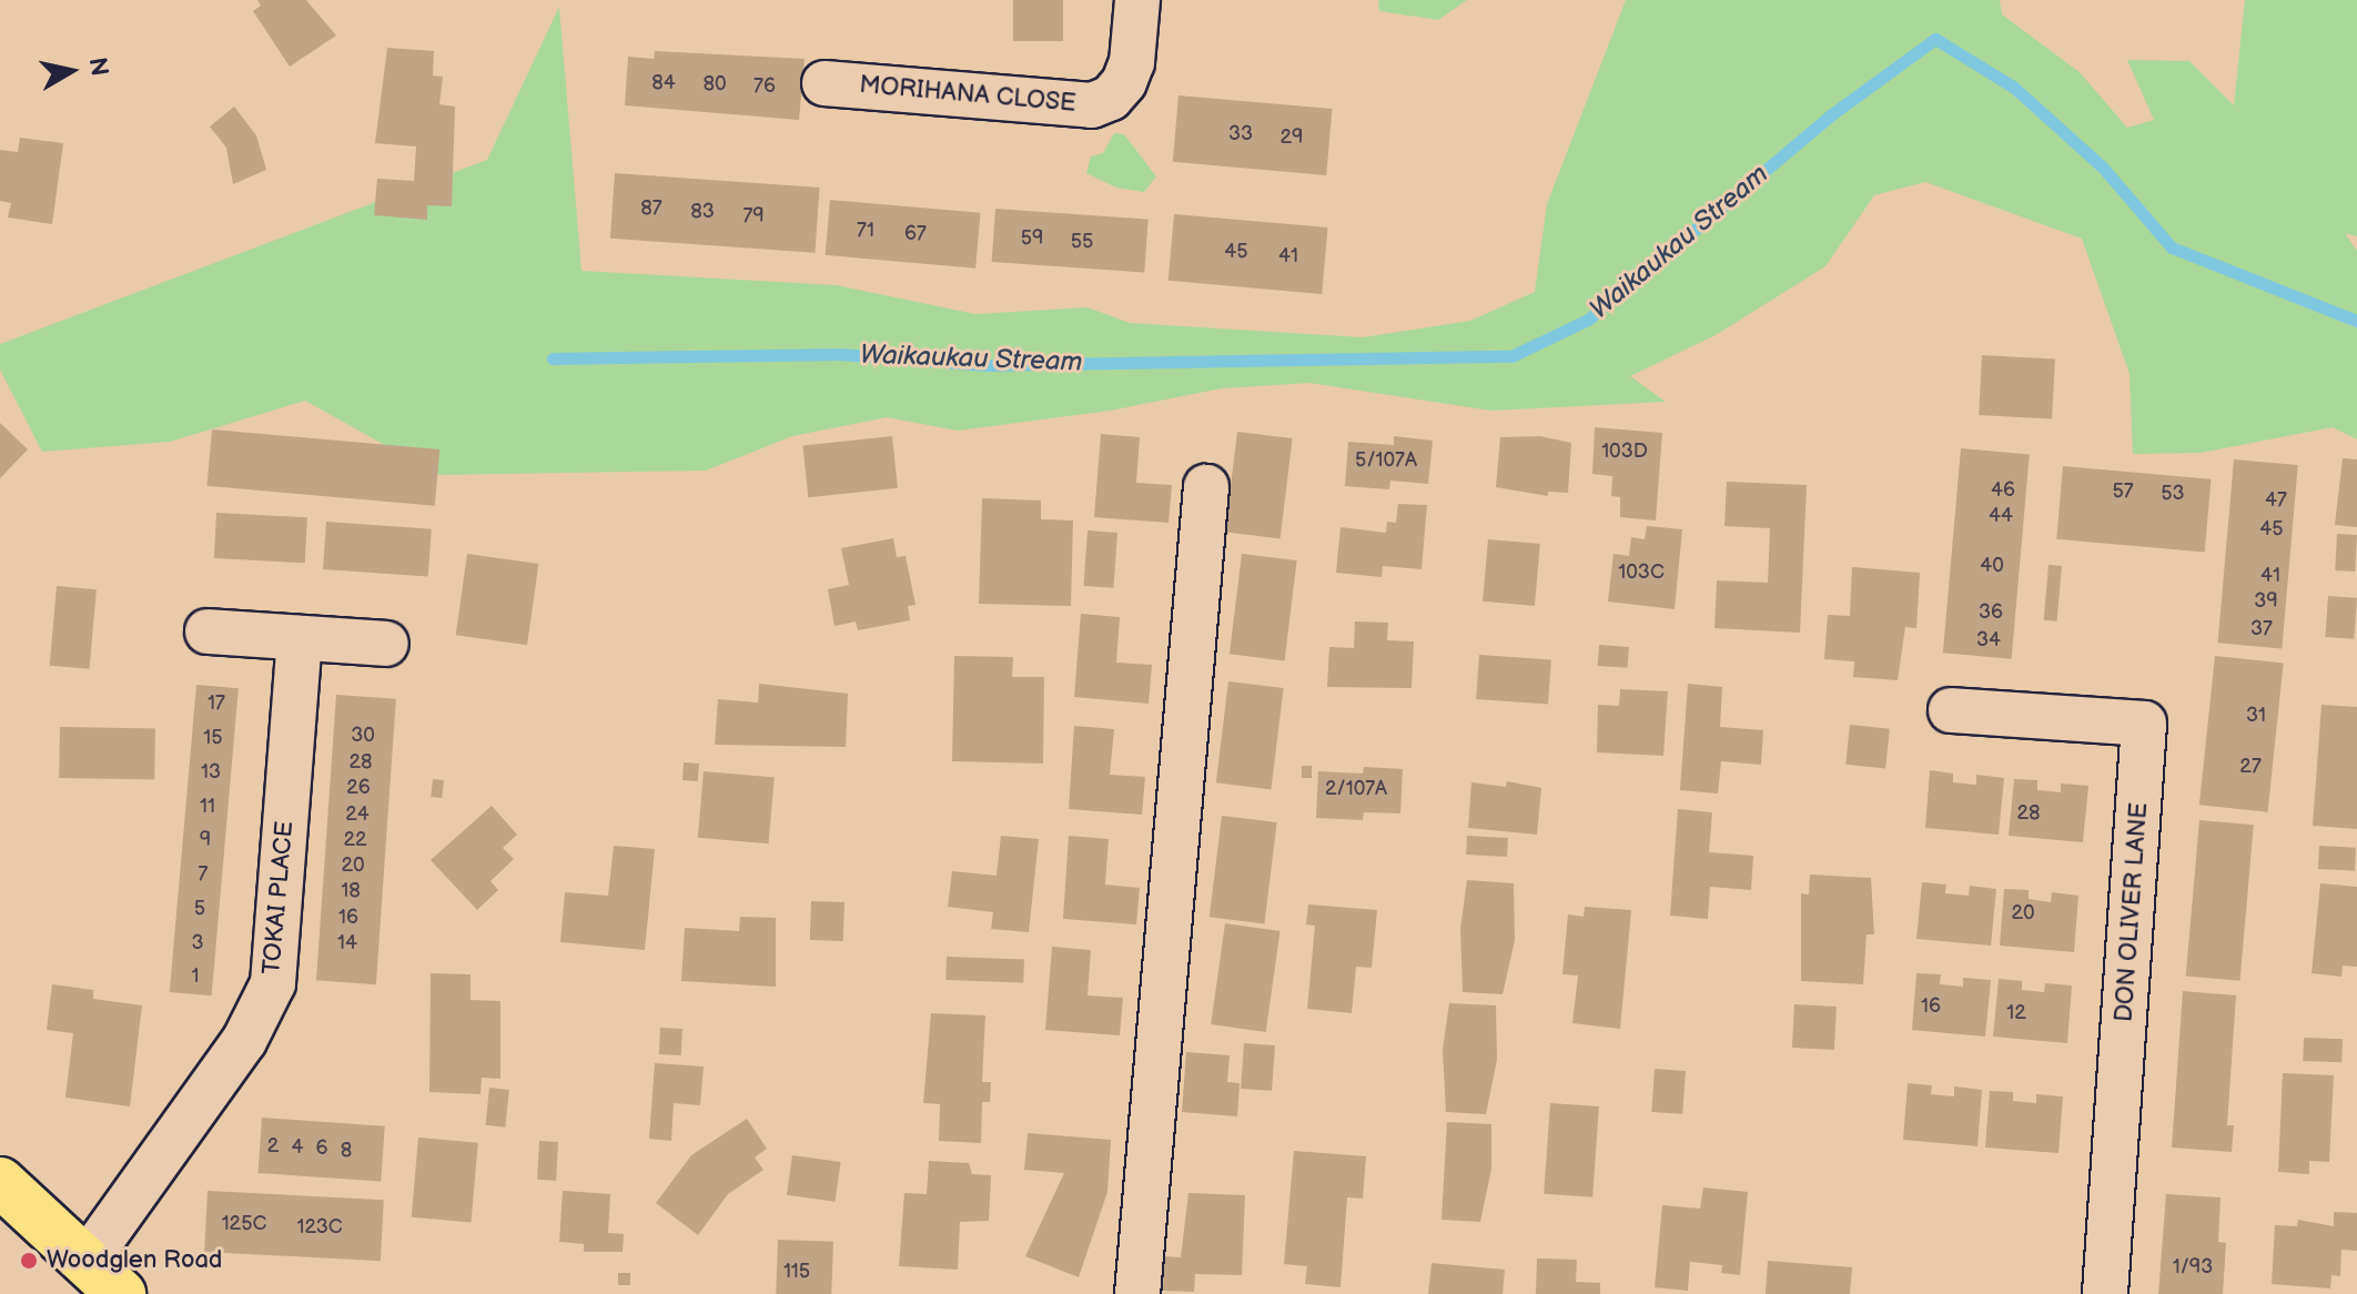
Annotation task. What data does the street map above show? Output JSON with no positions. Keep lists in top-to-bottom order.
{
  "streets": {
    "street": ["MORIHANA CLOSE", "TOKAI PLACE", "DON OLIVER LANE"]
  },
  "water": ["Waikaukau Stream"],
  "places": ["Woodglen Road"],
  "house_numbers": [
    "84",
    "80",
    "76",
    "33",
    "29",
    "87",
    "83",
    "79",
    "71",
    "67",
    "59",
    "55",
    "45",
    "41",
    "103D",
    "5/107A",
    "46",
    "57",
    "53",
    "47",
    "44",
    "45",
    "40",
    "103C",
    "41",
    "39",
    "36",
    "37",
    "34",
    "17",
    "31",
    "30",
    "15",
    "28",
    "27",
    "13",
    "26",
    "2/107A",
    "11",
    "28",
    "24",
    "9",
    "22",
    "20",
    "7",
    "18",
    "5",
    "20",
    "16",
    "3",
    "14",
    "1",
    "16",
    "12",
    "2",
    "4",
    "6",
    "8",
    "125C",
    "123C",
    "1/93",
    "115"
  ],
  "north": "right"
}
